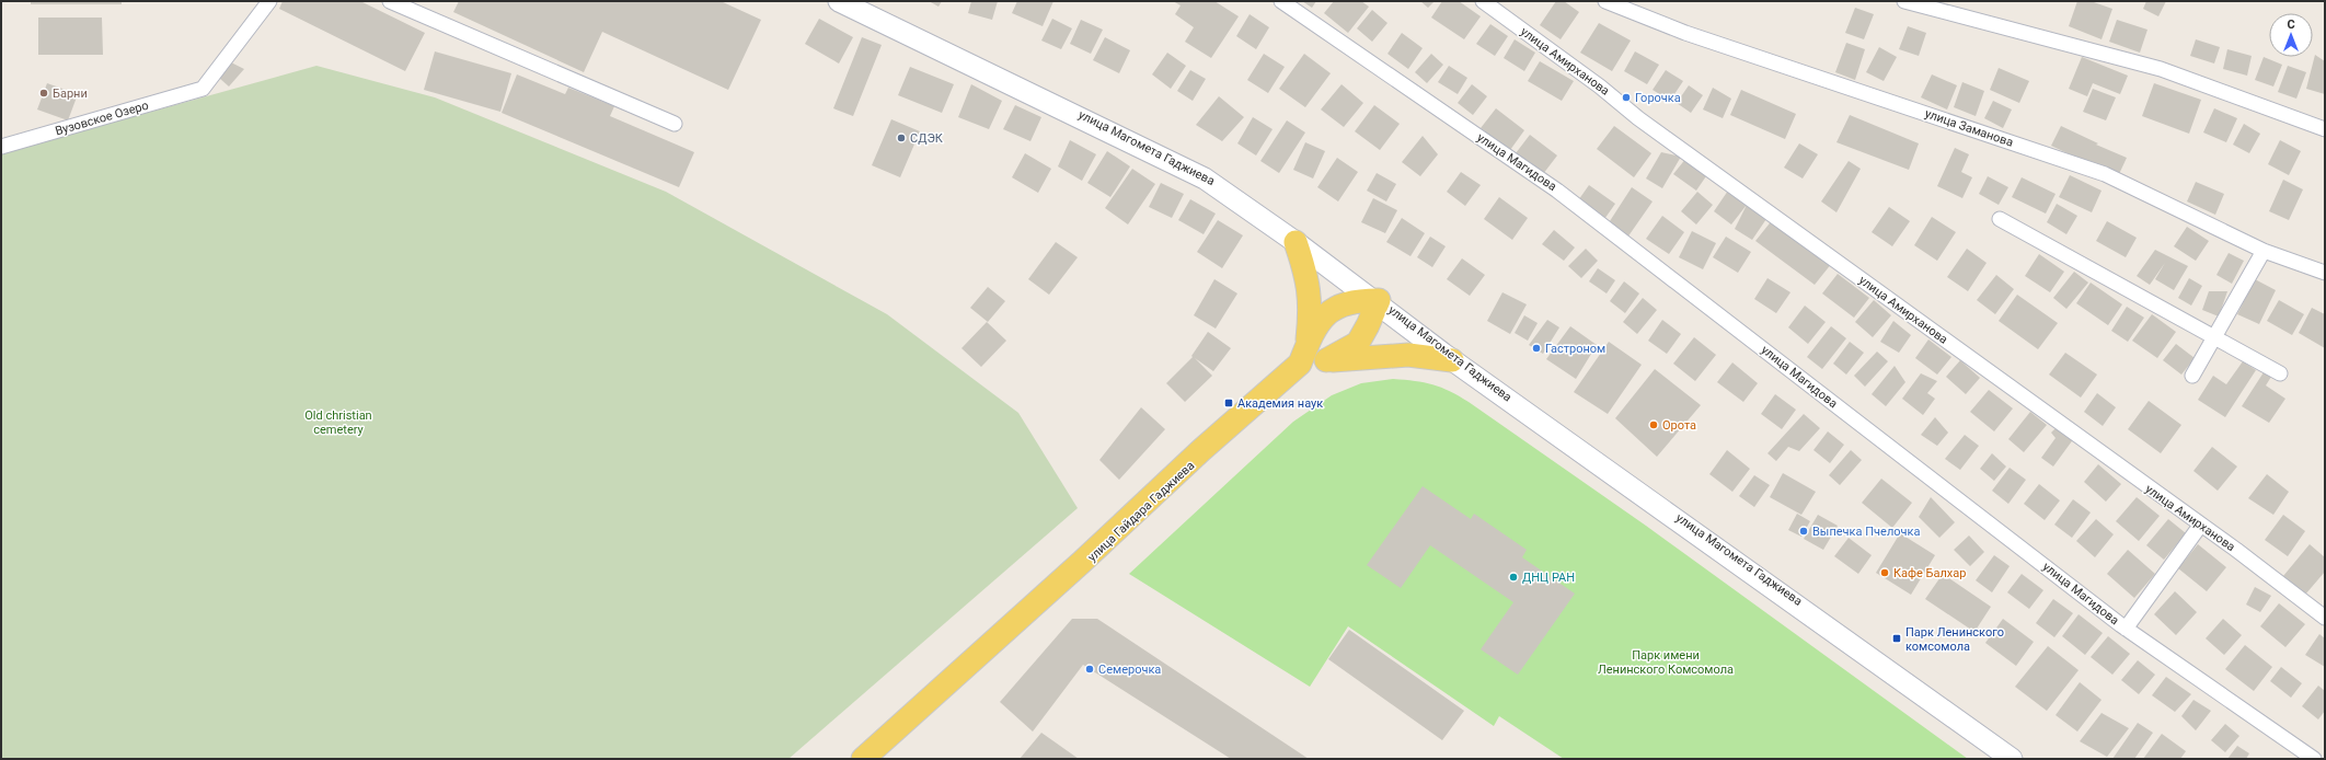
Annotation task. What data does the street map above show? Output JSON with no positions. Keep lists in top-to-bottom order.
{
  "streets": {
    "main road": ["улица Магомета Гаджиева", "улица Гайдара Гаджиева"],
    "street": [
      "улица Амирханова",
      "Вузовское Озеро",
      "улица Заманова",
      "улица Магидова"
    ]
  },
  "crossings": [
    ["улица Магомета Гаджиева", "улица Гайдара Гаджиева"]
  ],
  "parks": ["Old сhristian cemetery", "Парк имени Ленинского Комсомола"],
  "places": {
    "other": [
      "Барни",
      "Горочка",
      "СДЭК",
      "Гастроном",
      "Орота",
      "Выпечка Пчелочка",
      "Кафе Балхар",
      "ДНЦ РАН",
      "Семерочка"
    ],
    "transit": ["Академия наук", "Парк Ленинского комсомола"]
  },
  "north": "top"
}
